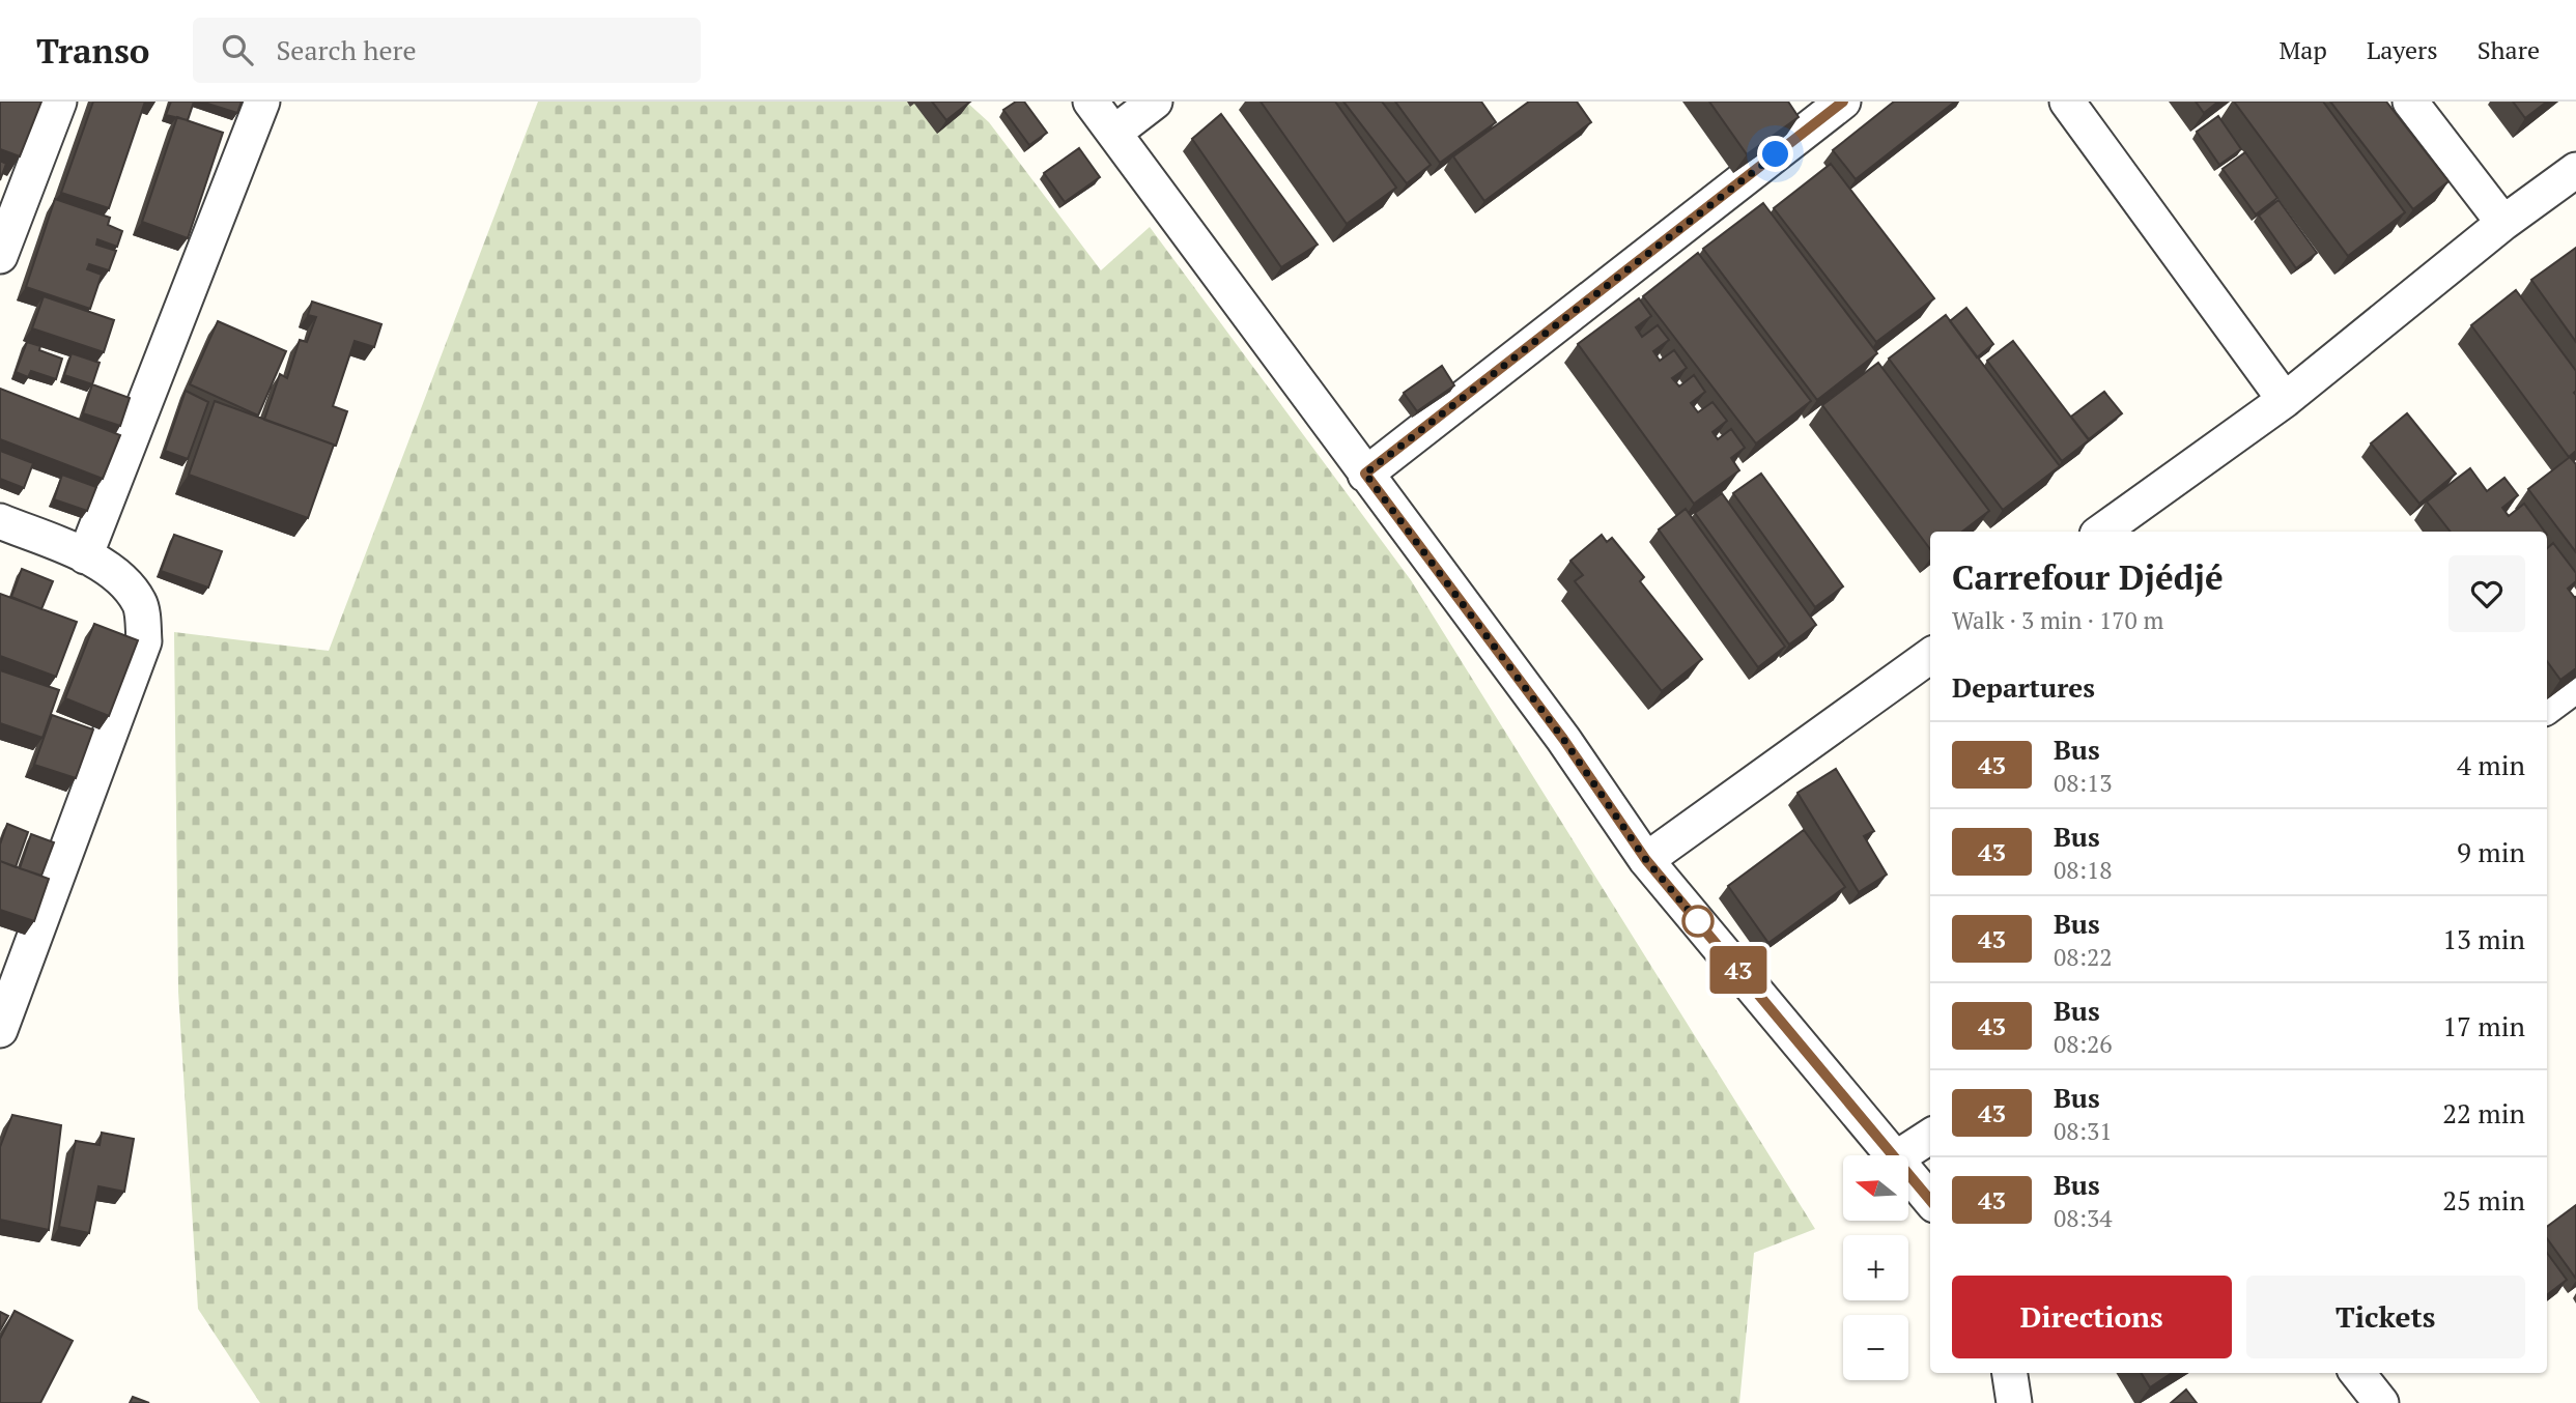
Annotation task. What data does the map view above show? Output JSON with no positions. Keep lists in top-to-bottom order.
{
  "lines": ["bus line 43"],
  "north": "left",
  "page": {
    "header": "Transo",
    "search": "Search here",
    "nav": ["Map", "Layers", "Share"],
    "on_map": "43",
    "heading": [
      ["Carrefour Djédjé", "Walk · 3 min · 170 m"],
      "Departures"
    ],
    "list": [
      {
        "mark": "43",
        "name": "Bus",
        "note": "08:13",
        "value": "4 min"
      },
      {
        "mark": "43",
        "name": "Bus",
        "note": "08:18",
        "value": "9 min"
      },
      {
        "mark": "43",
        "name": "Bus",
        "note": "08:22",
        "value": "13 min"
      },
      {
        "mark": "43",
        "name": "Bus",
        "note": "08:26",
        "value": "17 min"
      },
      {
        "mark": "43",
        "name": "Bus",
        "note": "08:31",
        "value": "22 min"
      },
      {
        "mark": "43",
        "name": "Bus",
        "note": "08:34",
        "value": "25 min"
      }
    ],
    "map_buttons": ["+", "−"],
    "buttons": ["Directions", "Tickets"]
  }
}
